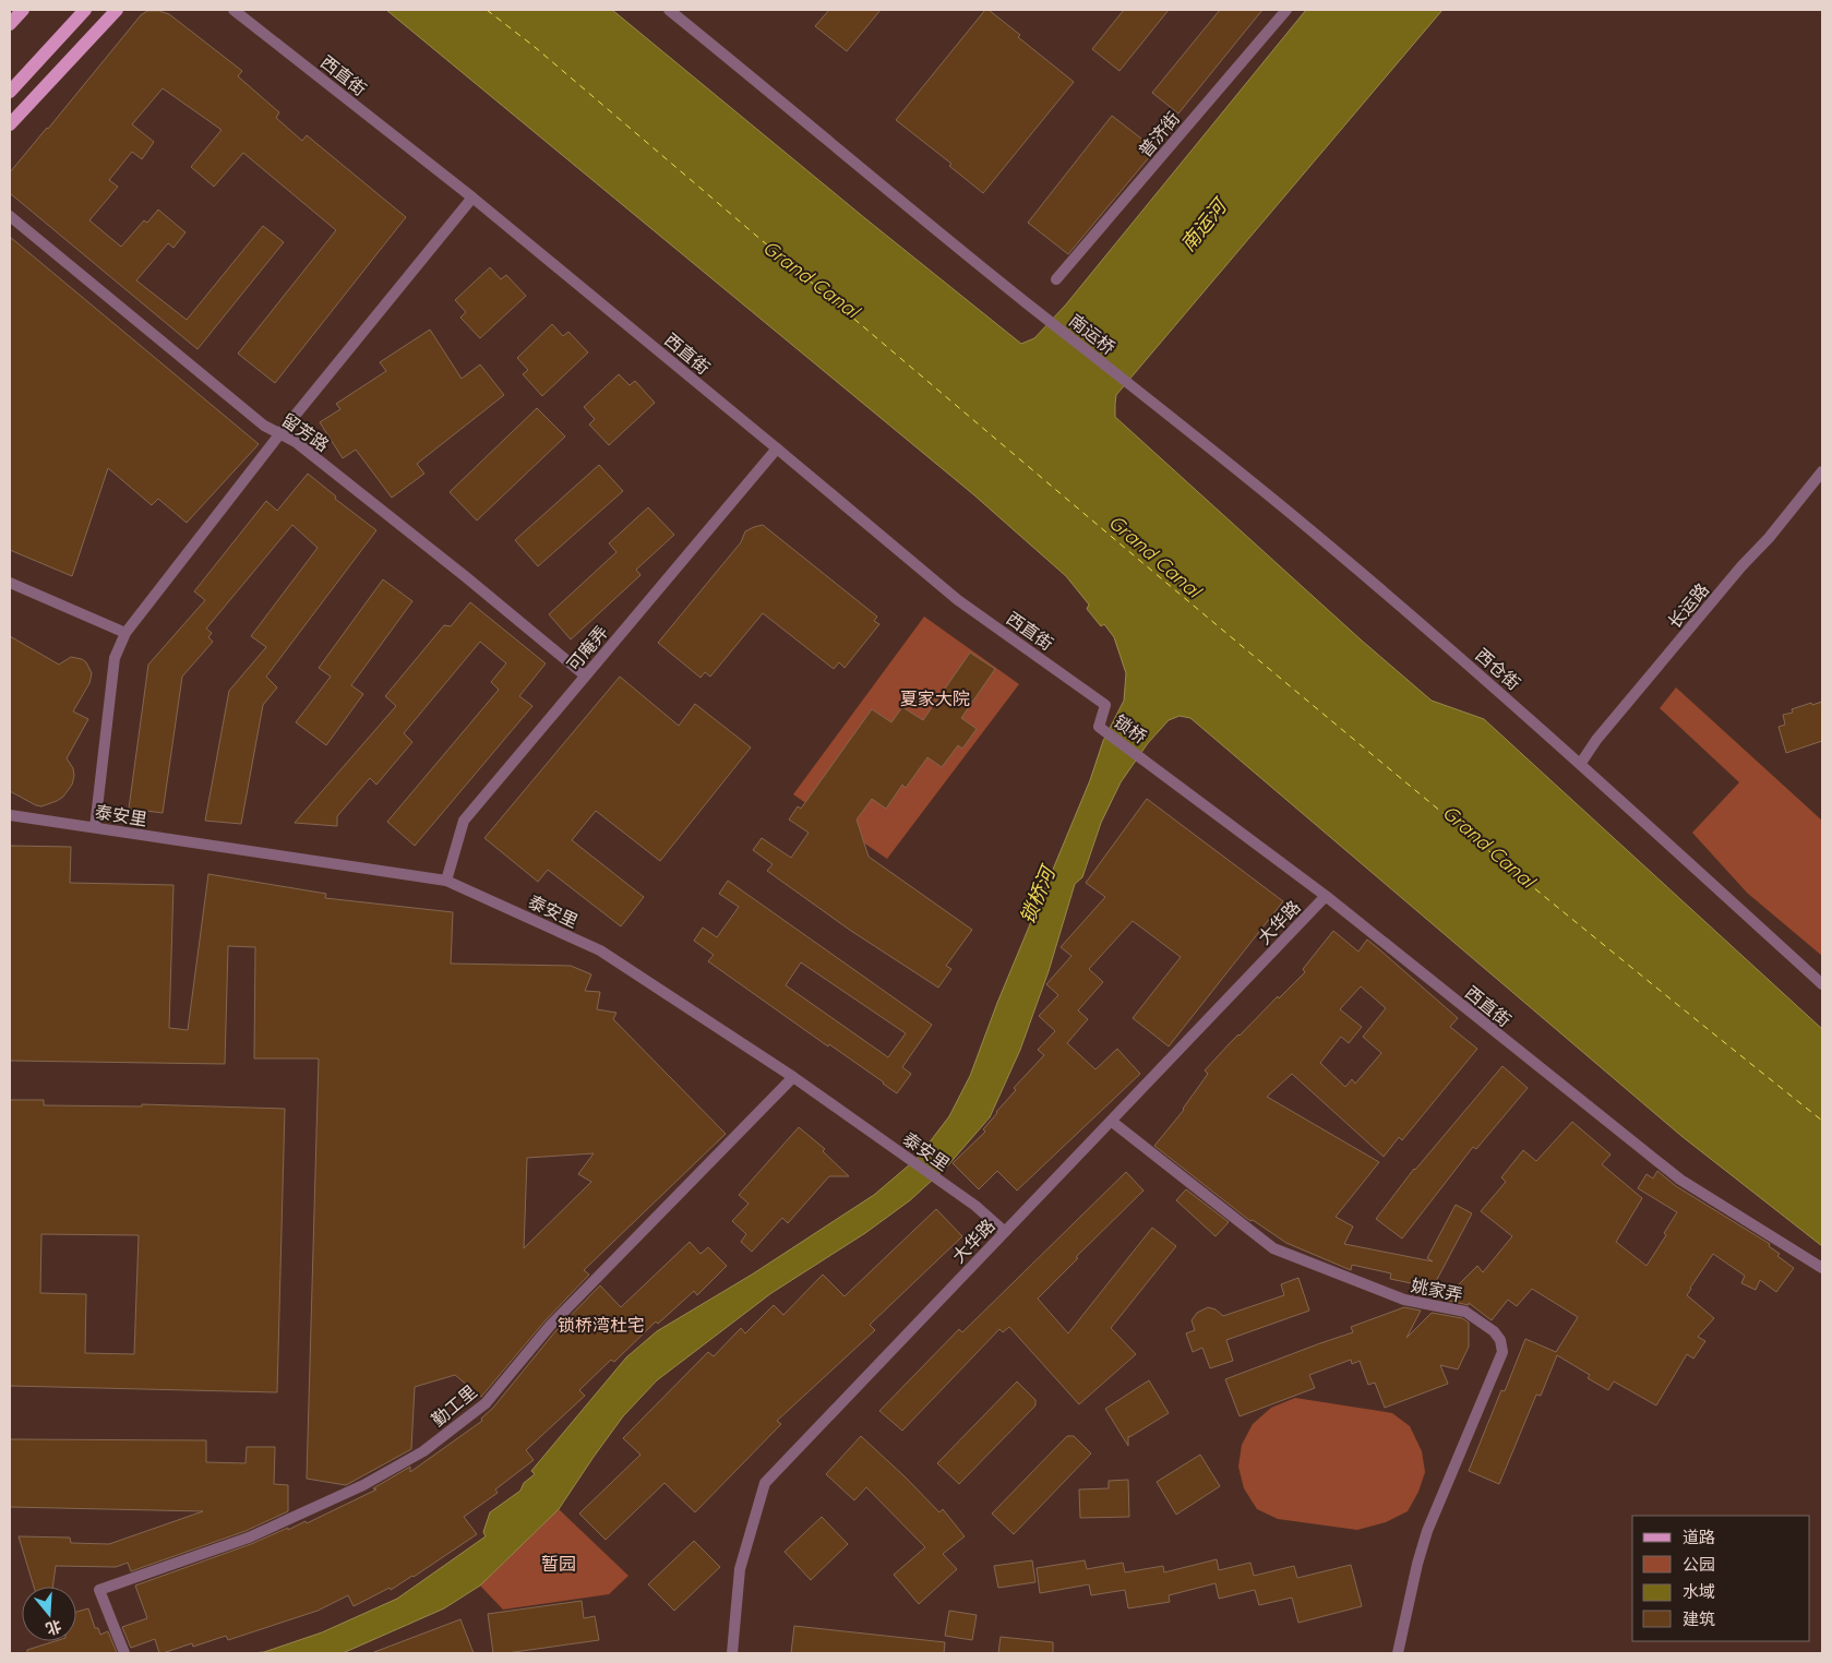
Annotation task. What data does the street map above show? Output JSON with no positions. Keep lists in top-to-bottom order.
{
  "streets": {
    "street": [
      "西直街",
      "普济街",
      "南运桥",
      "留芳路",
      "长运路",
      "可庵弄",
      "西仓街",
      "锁桥",
      "泰安里",
      "大华路",
      "姚家弄",
      "勤工里"
    ]
  },
  "crossings": [
    ["西直街", "可庵弄"],
    ["西直街", "锁桥"],
    ["西直街", "大华路"],
    ["南运桥", "西仓街"],
    ["留芳路", "可庵弄"],
    ["长运路", "西仓街"],
    ["可庵弄", "泰安里"],
    ["泰安里", "大华路"],
    ["泰安里", "勤工里"],
    ["大华路", "姚家弄"]
  ],
  "water": ["南运河", "Grand Canal", "锁桥河"],
  "parks": ["夏家大院", "锁桥湾杜宅", "暂园"],
  "legend": [
    "道路",
    "公园",
    "水域",
    "建筑"
  ],
  "north": "bottom"
}
